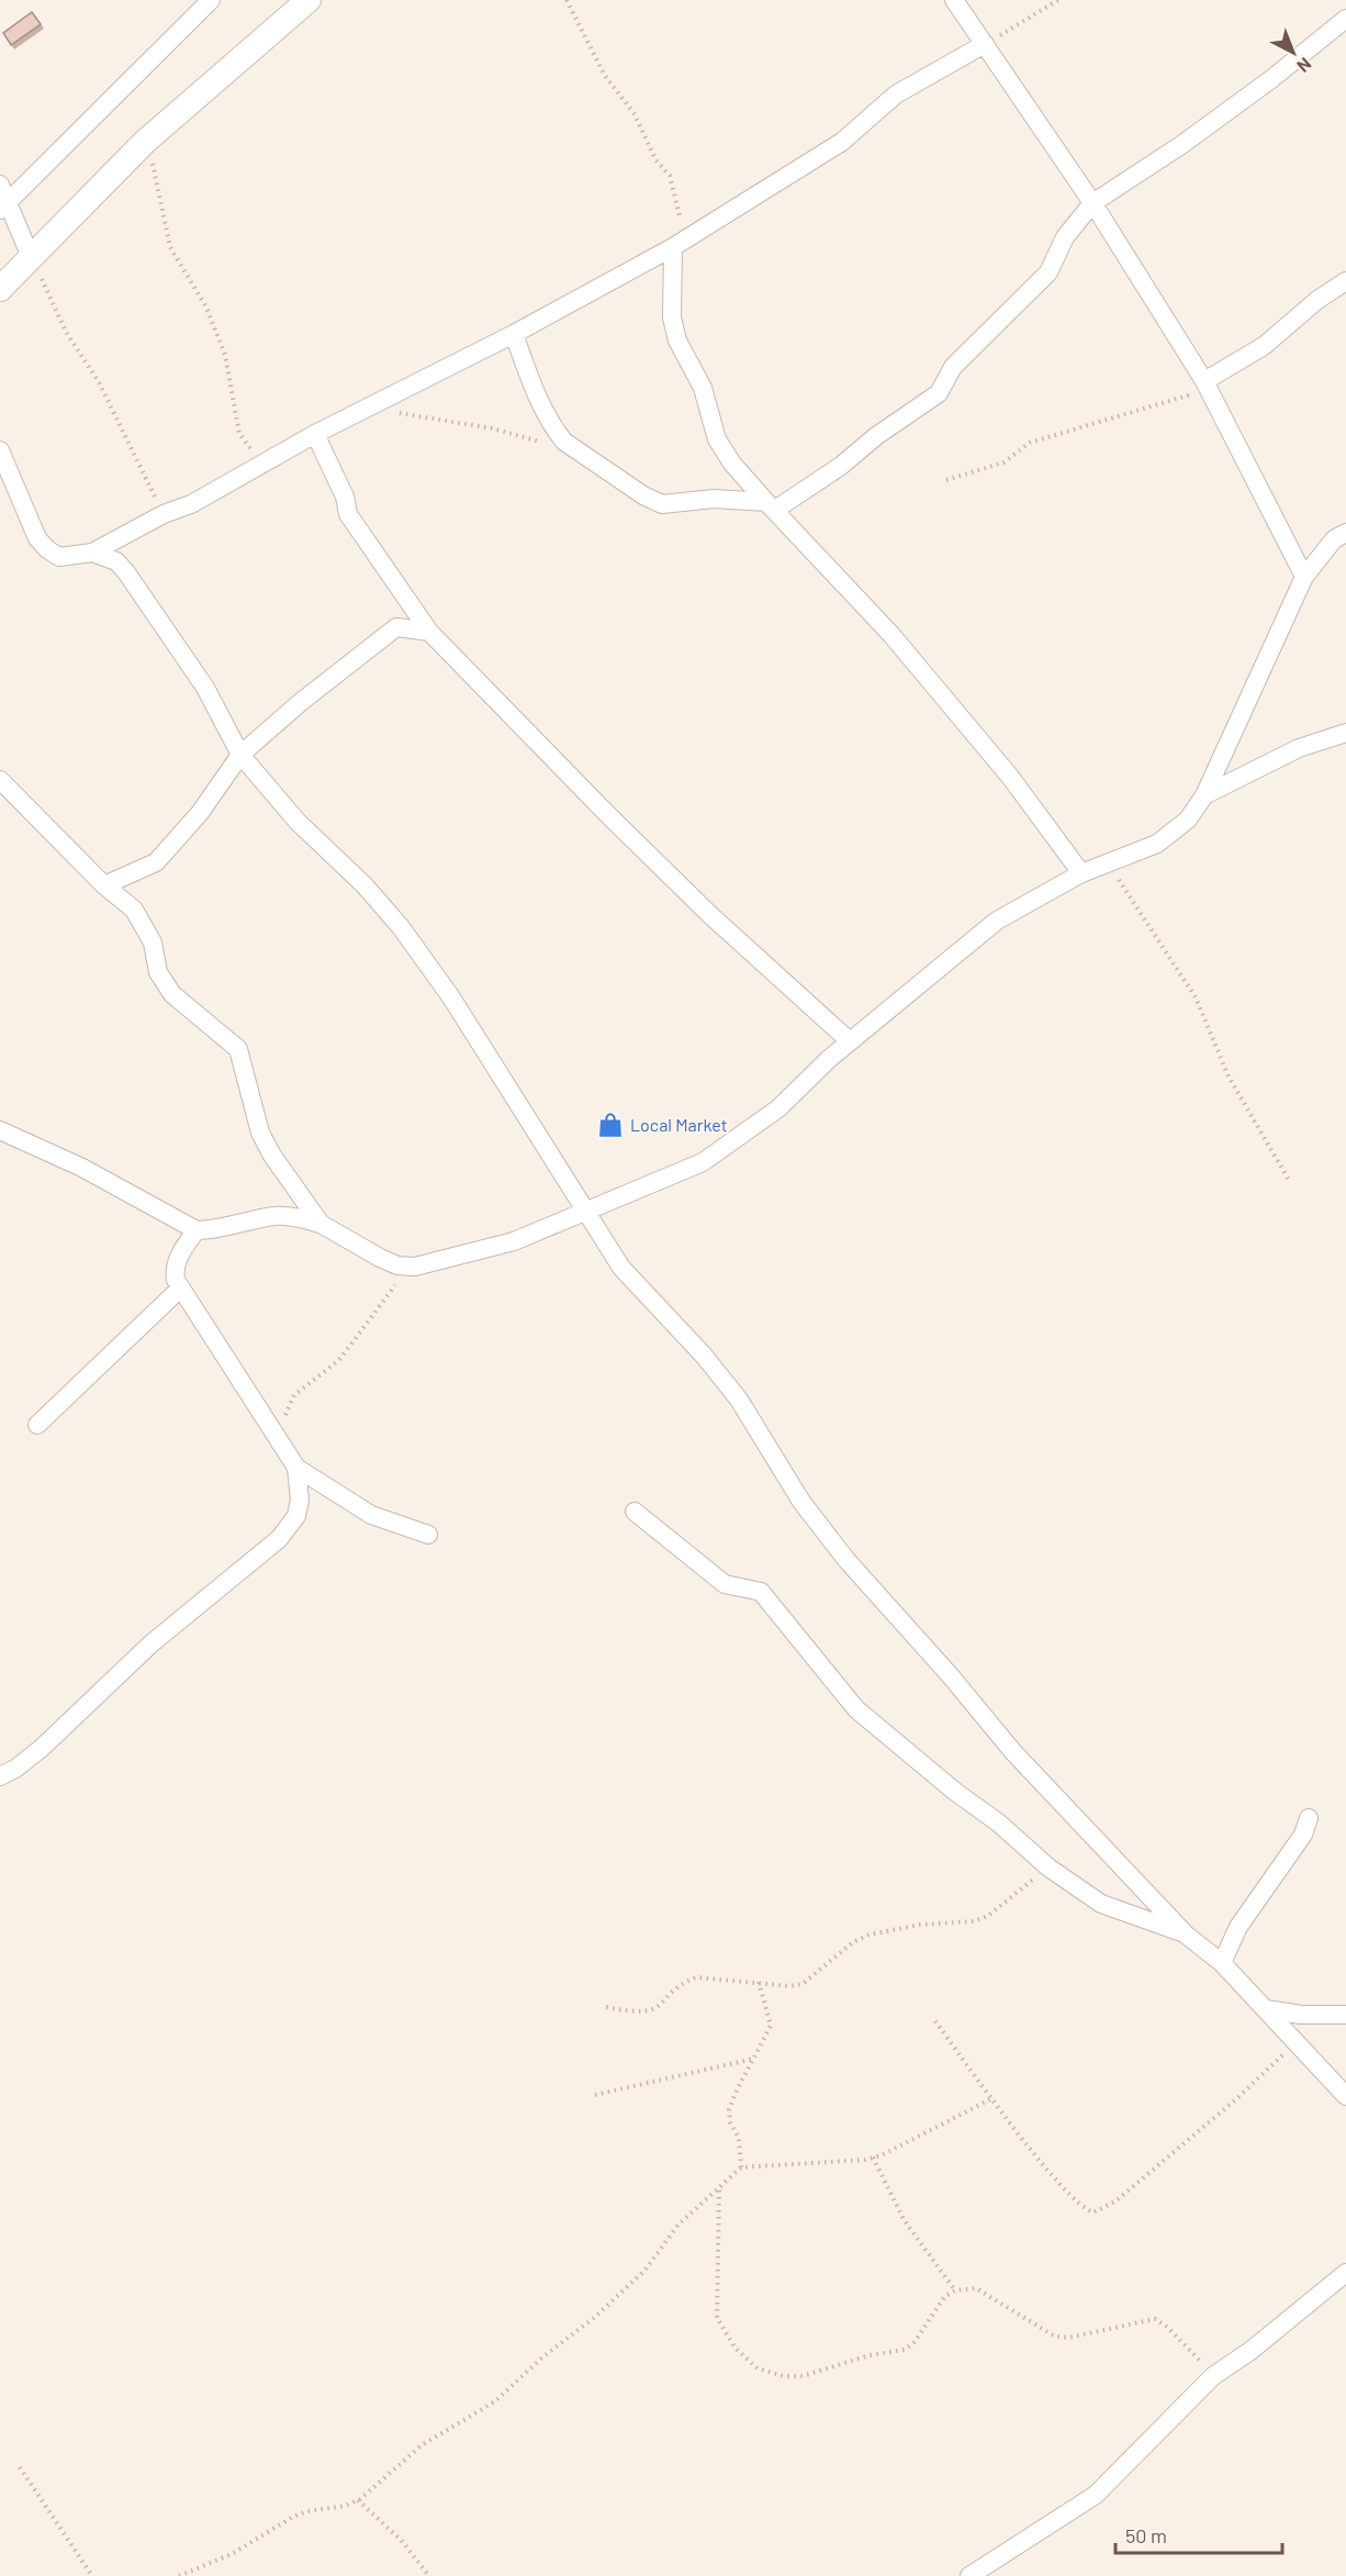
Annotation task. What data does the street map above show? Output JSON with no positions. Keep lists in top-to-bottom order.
{
  "places": {
    "shop": ["Local Market"]
  },
  "scale_bar": "50 m",
  "north": "bottom right"
}
